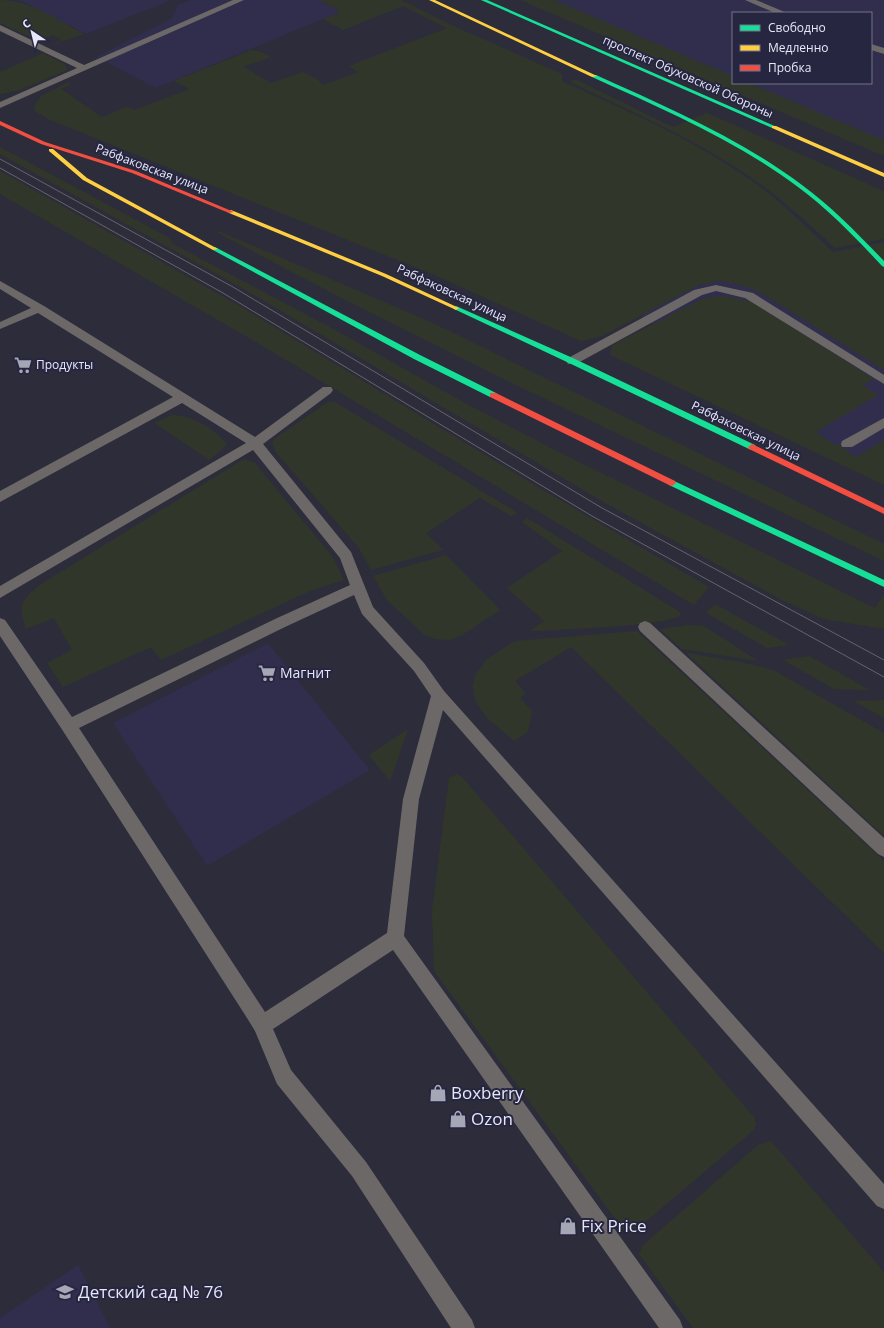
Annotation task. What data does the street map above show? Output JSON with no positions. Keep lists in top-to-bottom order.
{
  "streets": {
    "main road": ["проспект Обуховской Обороны", "Рабфаковская улица"]
  },
  "places": {
    "supermarket": ["Продукты", "Магнит"],
    "shop": ["Boxberry", "Ozon", "Fix Price"],
    "school or university": ["Детский сад № 76"]
  },
  "legend": ["Свободно", "Медленно", "Пробка"],
  "north": "top left"
}
